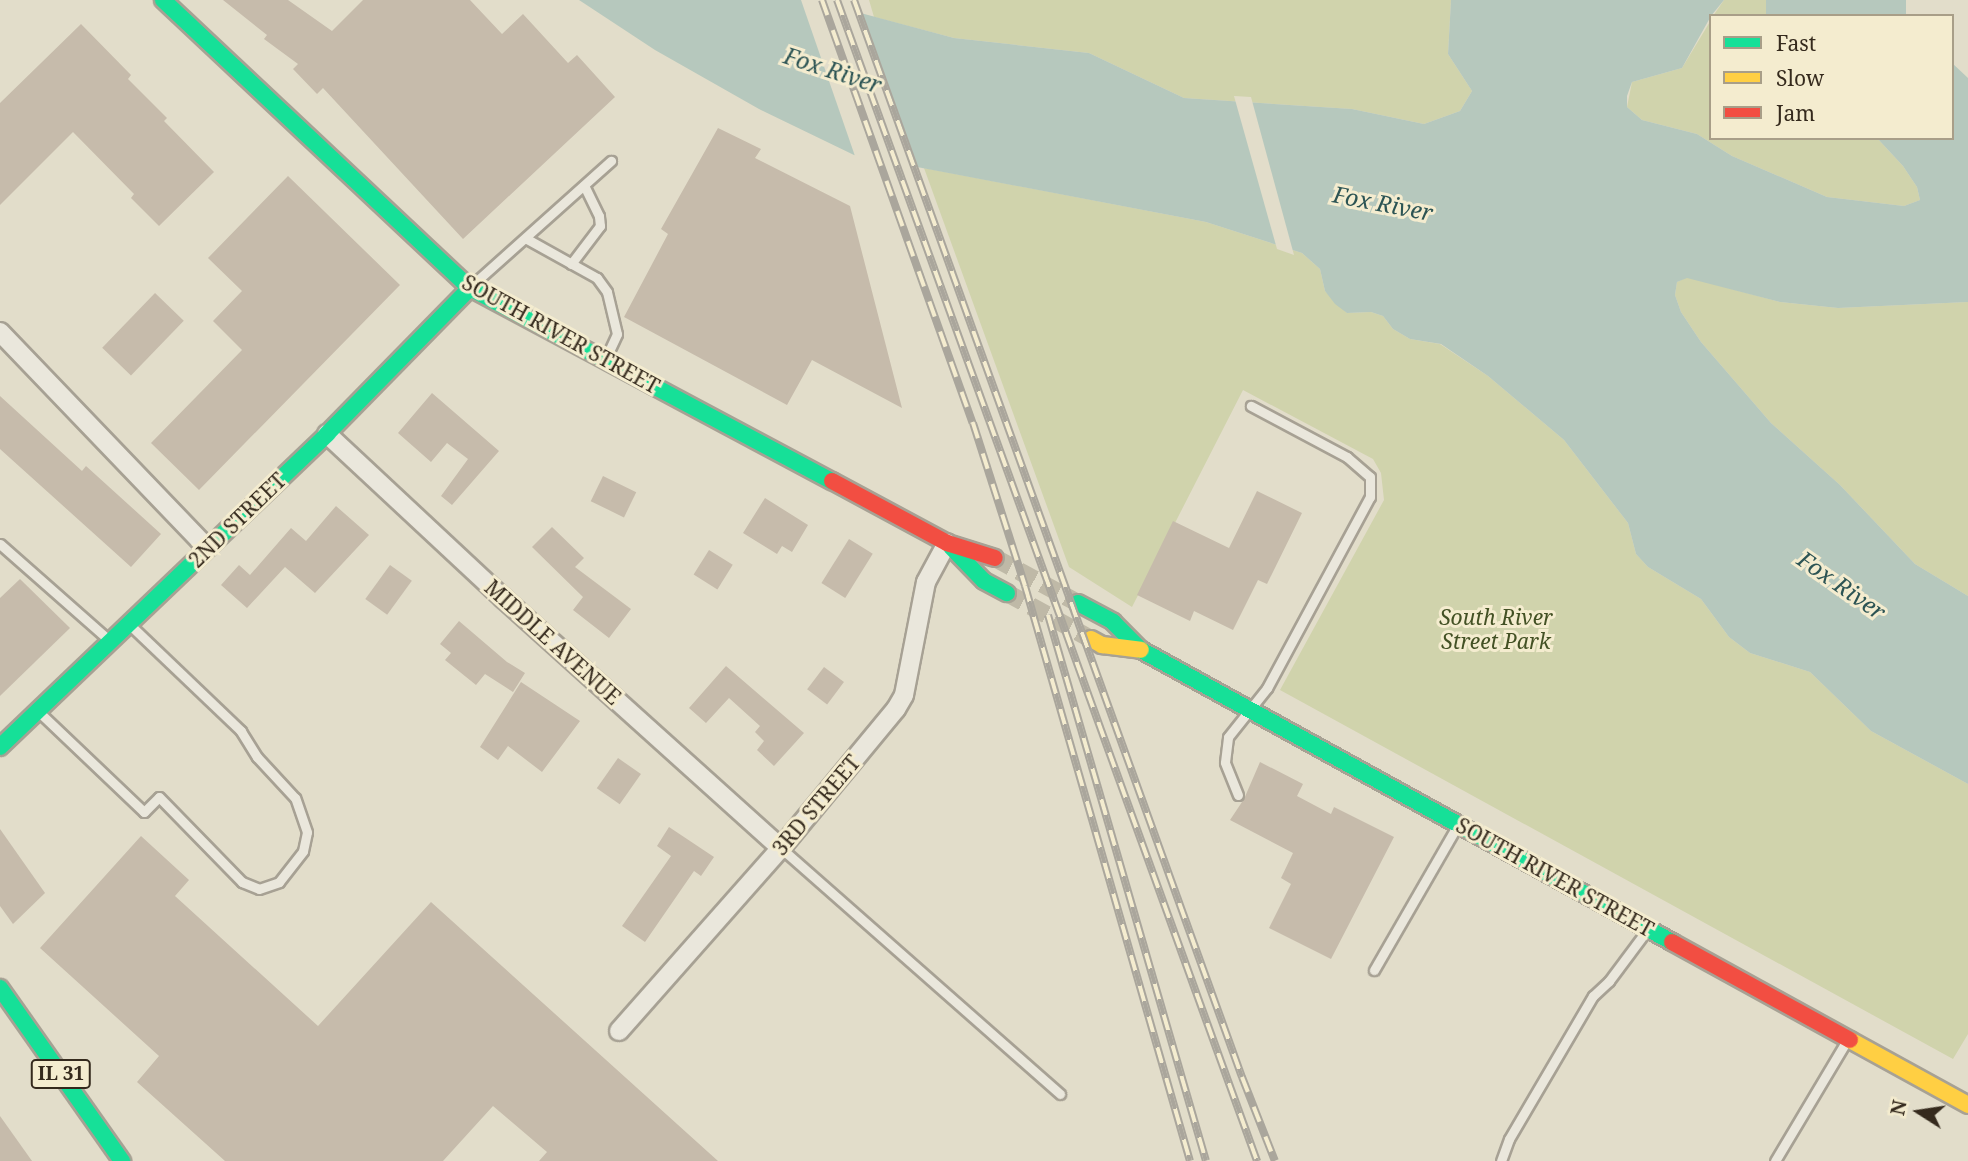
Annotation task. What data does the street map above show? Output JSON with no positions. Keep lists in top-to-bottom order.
{
  "streets": {
    "street": [
      "SOUTH RIVER STREET",
      "2ND STREET",
      "MIDDLE AVENUE",
      "3RD STREET",
      "IL 31"
    ]
  },
  "crossings": [
    ["SOUTH RIVER STREET", "2ND STREET"],
    ["SOUTH RIVER STREET", "3RD STREET"],
    ["2ND STREET", "MIDDLE AVENUE"],
    ["MIDDLE AVENUE", "3RD STREET"]
  ],
  "water": ["Fox River"],
  "parks": ["South River Street Park"],
  "legend": ["Fast", "Slow", "Jam"],
  "north": "left"
}
